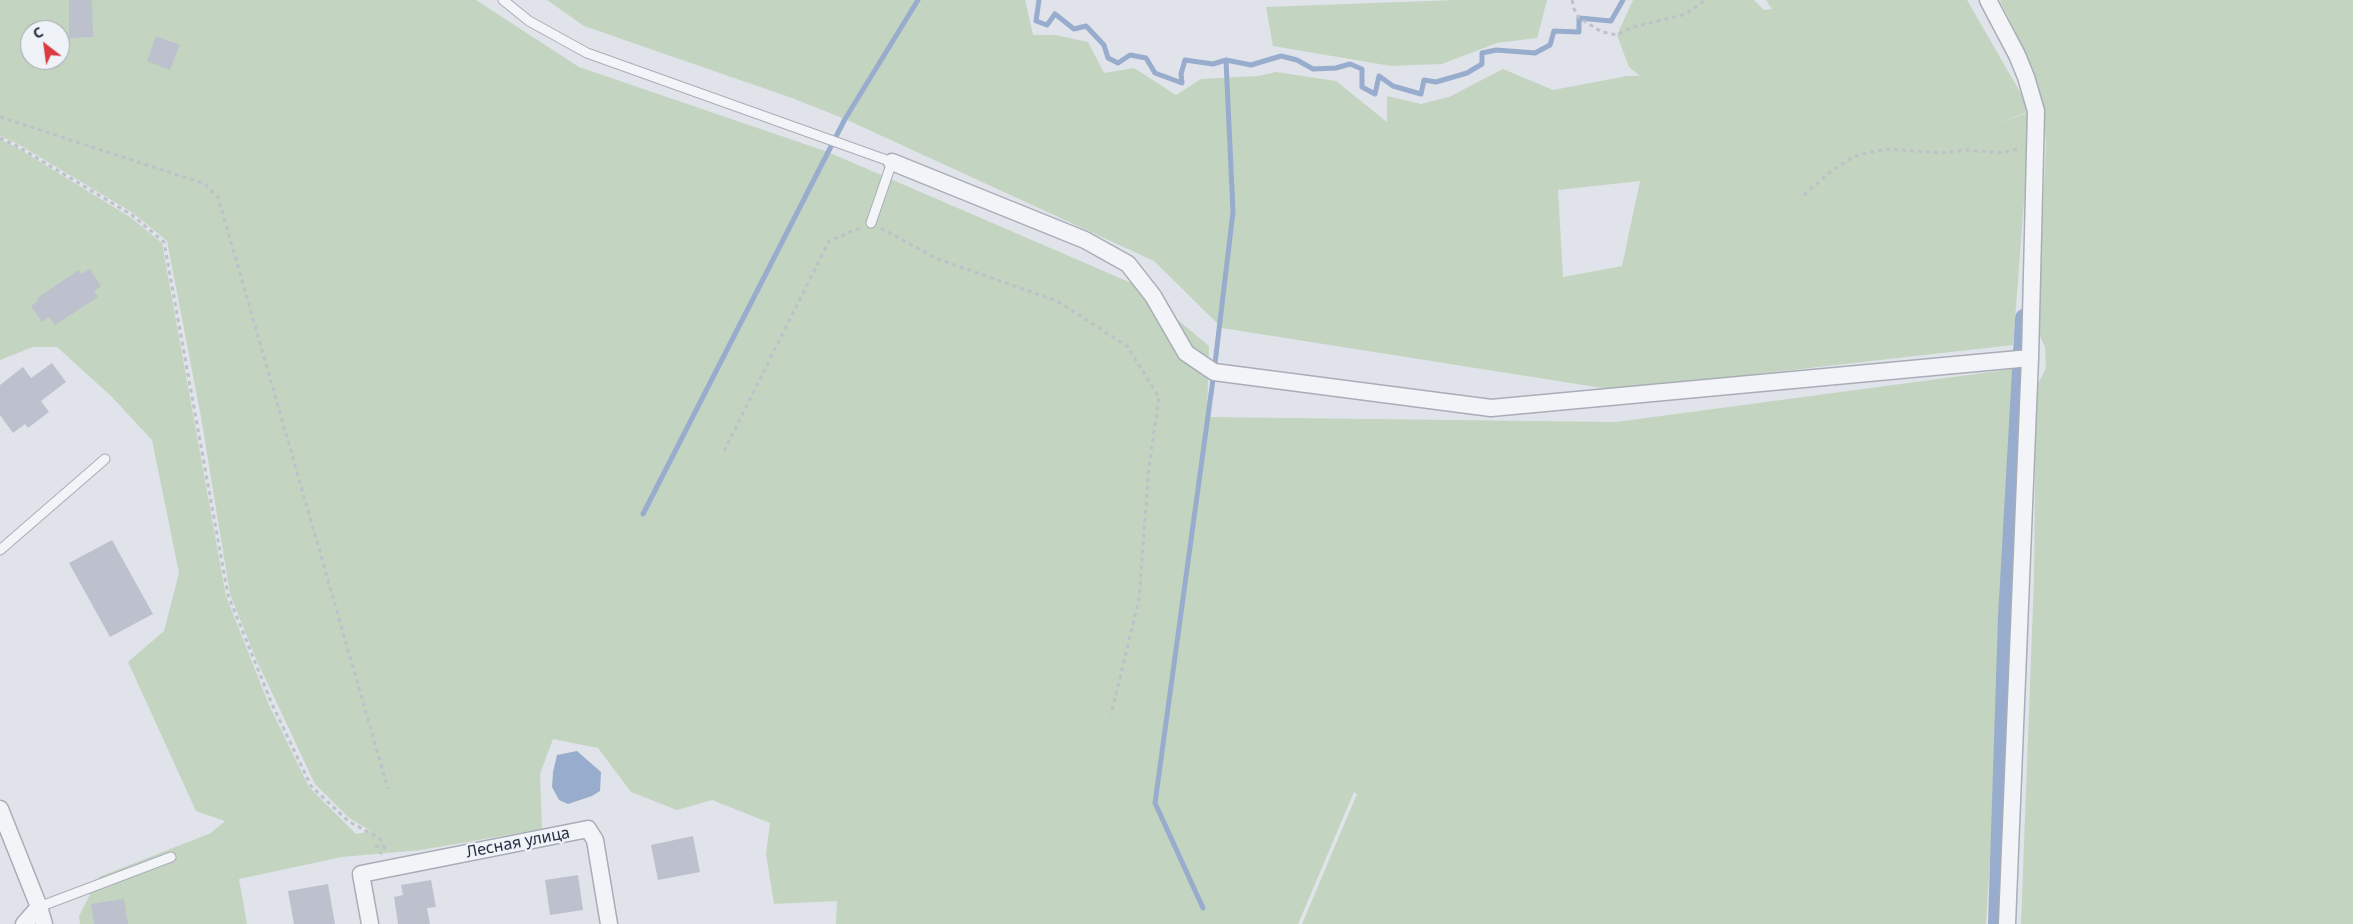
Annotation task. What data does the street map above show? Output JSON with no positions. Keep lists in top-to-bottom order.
{
  "streets": {
    "street": ["Лесная улица"]
  },
  "north": "top left"
}
